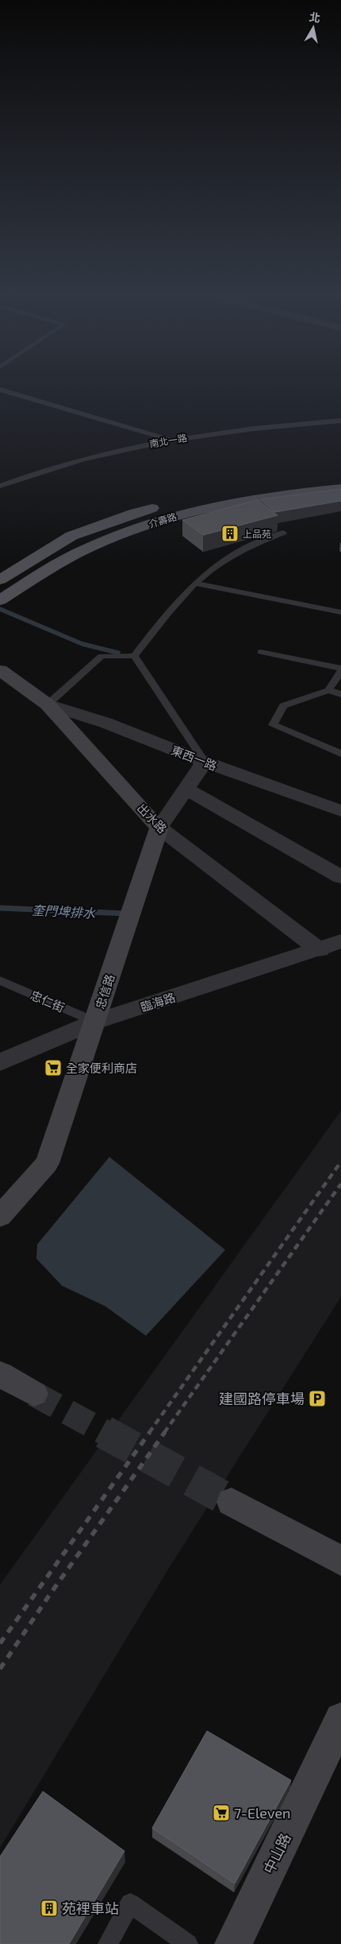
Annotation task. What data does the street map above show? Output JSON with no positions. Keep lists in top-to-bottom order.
{
  "streets": {
    "main road": ["介壽路"],
    "street": [
      "東西一路",
      "出水路",
      "忠信路",
      "臨海路",
      "中山路"
    ],
    "lane": ["南北一路", "忠仁街"]
  },
  "crossings": [
    ["東西一路", "出水路"],
    ["東西一路", "忠信路"],
    ["出水路", "忠信路"],
    ["出水路", "臨海路"],
    ["忠信路", "忠仁街"],
    ["忠信路", "臨海路"],
    ["忠仁街", "臨海路"]
  ],
  "water": ["奎門埤排水"],
  "places": {
    "building": ["上品苑", "苑裡車站"],
    "supermarket": ["全家便利商店", "7-Eleven"],
    "parking": ["建國路停車場"]
  },
  "north": "top"
}
